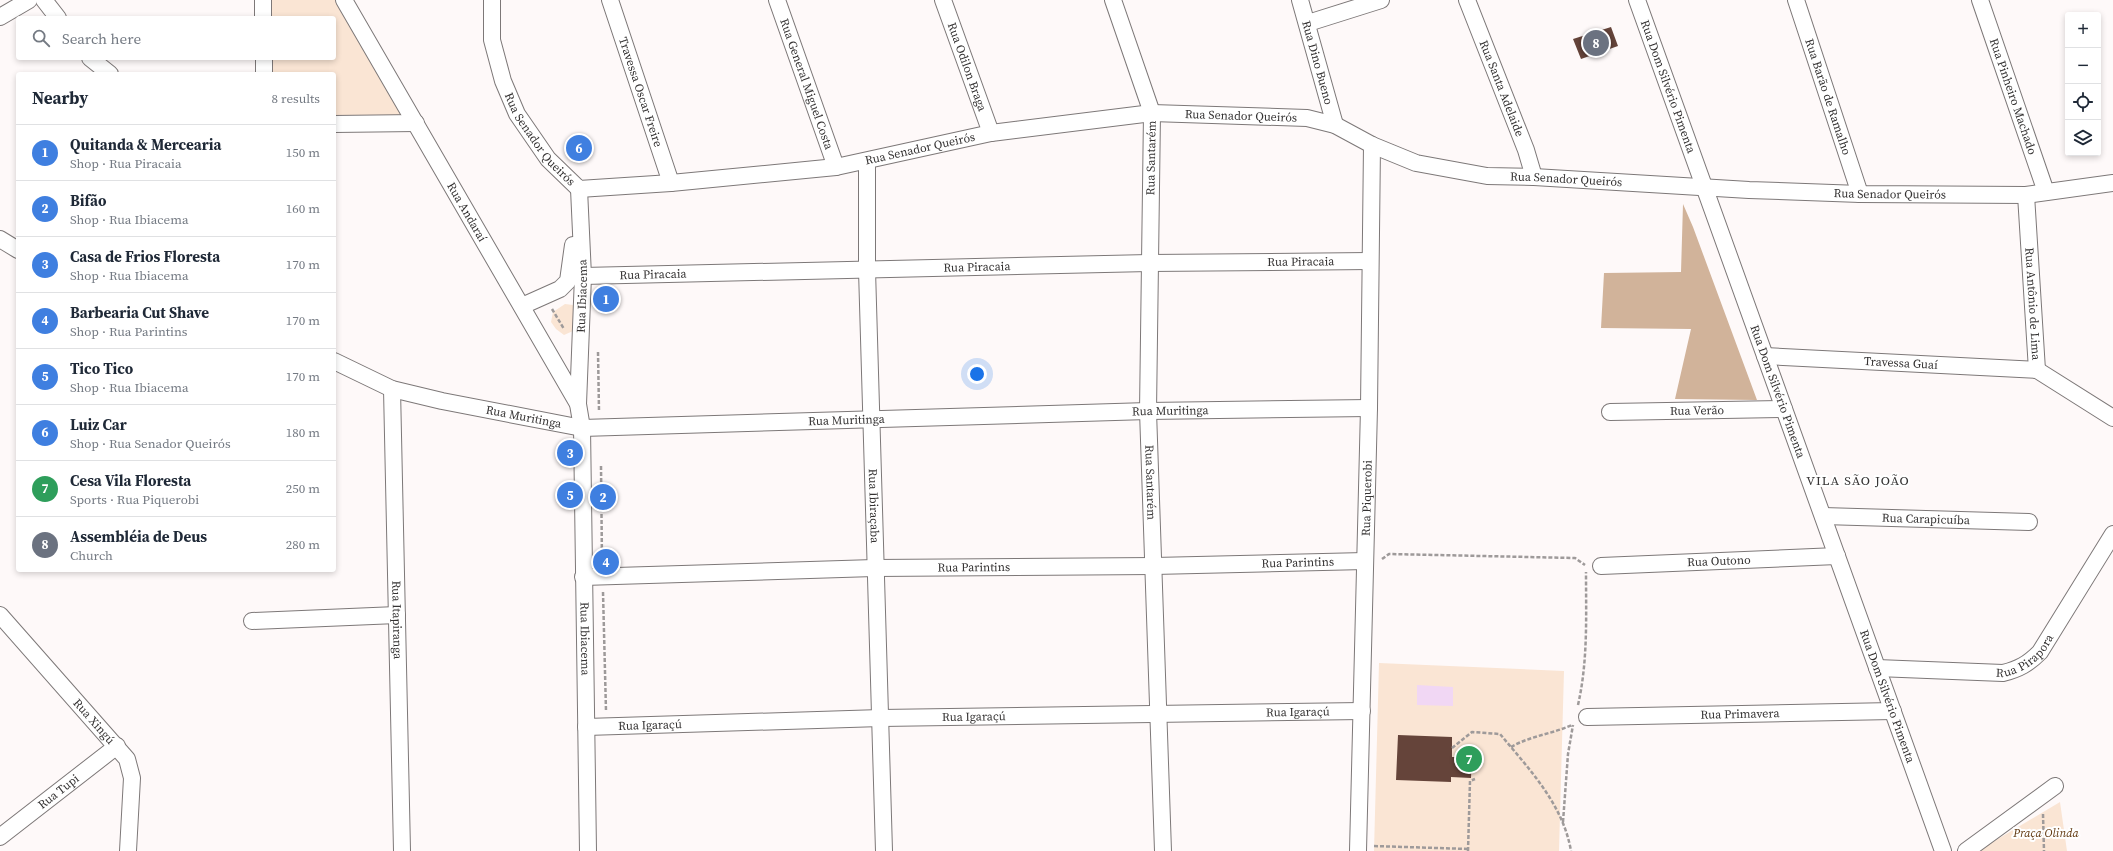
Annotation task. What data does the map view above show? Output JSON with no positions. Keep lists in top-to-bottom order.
{
  "streets": {
    "street": [
      "Rua Dino Bueno",
      "Rua Odilon Braga",
      "Rua General Miguel Costa",
      "Rua Dom Silvério Pimenta",
      "Rua Santa Adelaide",
      "Travessa Oscar Freire",
      "Rua Pinheiro Machado",
      "Rua Barão de Ramalho",
      "Rua Senador Queirós",
      "Rua Santarém",
      "Rua Andaraí",
      "Rua Piracaia",
      "Rua Ibiacema",
      "Rua Antônio de Lima",
      "Travessa Guaí",
      "Rua Muritinga",
      "Rua Verão",
      "Rua Piquerobi",
      "Rua Ibiraçaba",
      "Rua Carapicuíba",
      "Rua Outono",
      "Rua Parintins",
      "Rua Itapiranga",
      "Rua Pirapora",
      "Rua Igaraçú",
      "Rua Primavera",
      "Rua Xingú",
      "Rua Tupi"
    ]
  },
  "crossings": [
    ["Rua Dino Bueno", "Rua Senador Queirós"],
    ["Rua Odilon Braga", "Rua Senador Queirós"],
    ["Rua General Miguel Costa", "Rua Senador Queirós"],
    ["Rua Dom Silvério Pimenta", "Rua Senador Queirós"],
    ["Rua Dom Silvério Pimenta", "Travessa Guaí"],
    ["Rua Dom Silvério Pimenta", "Rua Verão"],
    ["Rua Dom Silvério Pimenta", "Rua Carapicuíba"],
    ["Rua Dom Silvério Pimenta", "Rua Outono"],
    ["Rua Dom Silvério Pimenta", "Rua Pirapora"],
    ["Rua Dom Silvério Pimenta", "Rua Primavera"],
    ["Rua Santa Adelaide", "Rua Senador Queirós"],
    ["Travessa Oscar Freire", "Rua Senador Queirós"],
    ["Rua Pinheiro Machado", "Rua Senador Queirós"],
    ["Rua Barão de Ramalho", "Rua Senador Queirós"],
    ["Rua Senador Queirós", "Rua Santarém"],
    ["Rua Senador Queirós", "Rua Ibiacema"],
    ["Rua Senador Queirós", "Rua Antônio de Lima"],
    ["Rua Senador Queirós", "Rua Piquerobi"],
    ["Rua Senador Queirós", "Rua Ibiraçaba"],
    ["Rua Santarém", "Rua Piracaia"],
    ["Rua Santarém", "Rua Muritinga"],
    ["Rua Santarém", "Rua Parintins"],
    ["Rua Santarém", "Rua Igaraçú"],
    ["Rua Andaraí", "Rua Ibiacema"],
    ["Rua Andaraí", "Rua Muritinga"],
    ["Rua Piracaia", "Rua Ibiacema"],
    ["Rua Piracaia", "Rua Piquerobi"],
    ["Rua Piracaia", "Rua Ibiraçaba"],
    ["Rua Ibiacema", "Rua Muritinga"],
    ["Rua Ibiacema", "Rua Parintins"],
    ["Rua Ibiacema", "Rua Igaraçú"],
    ["Rua Antônio de Lima", "Travessa Guaí"],
    ["Rua Muritinga", "Rua Piquerobi"],
    ["Rua Muritinga", "Rua Ibiraçaba"],
    ["Rua Muritinga", "Rua Itapiranga"],
    ["Rua Piquerobi", "Rua Parintins"],
    ["Rua Piquerobi", "Rua Igaraçú"],
    ["Rua Ibiraçaba", "Rua Parintins"],
    ["Rua Ibiraçaba", "Rua Igaraçú"],
    ["Rua Xingú", "Rua Tupi"]
  ],
  "districts": ["VILA SÃO JOÃO"],
  "parks": ["Praça Olinda"],
  "page": {
    "map_buttons": ["+", "−"],
    "search": "Search here",
    "pins": [
      "8",
      "6",
      "1",
      "3",
      "5",
      "2",
      "4",
      "7"
    ],
    "heading": ["Nearby", "8 results"],
    "list": [
      {
        "mark": "1",
        "name": "Quitanda & Mercearia",
        "note": "Shop · Rua Piracaia",
        "value": "150 m"
      },
      {
        "mark": "2",
        "name": "Bifão",
        "note": "Shop · Rua Ibiacema",
        "value": "160 m"
      },
      {
        "mark": "3",
        "name": "Casa de Frios Floresta",
        "note": "Shop · Rua Ibiacema",
        "value": "170 m"
      },
      {
        "mark": "4",
        "name": "Barbearia Cut Shave",
        "note": "Shop · Rua Parintins",
        "value": "170 m"
      },
      {
        "mark": "5",
        "name": "Tico Tico",
        "note": "Shop · Rua Ibiacema",
        "value": "170 m"
      },
      {
        "mark": "6",
        "name": "Luiz Car",
        "note": "Shop · Rua Senador Queirós",
        "value": "180 m"
      },
      {
        "mark": "7",
        "name": "Cesa Vila Floresta",
        "note": "Sports · Rua Piquerobi",
        "value": "250 m"
      },
      {
        "mark": "8",
        "name": "Assembléia de Deus",
        "note": "Church",
        "value": "280 m"
      }
    ]
  }
}
